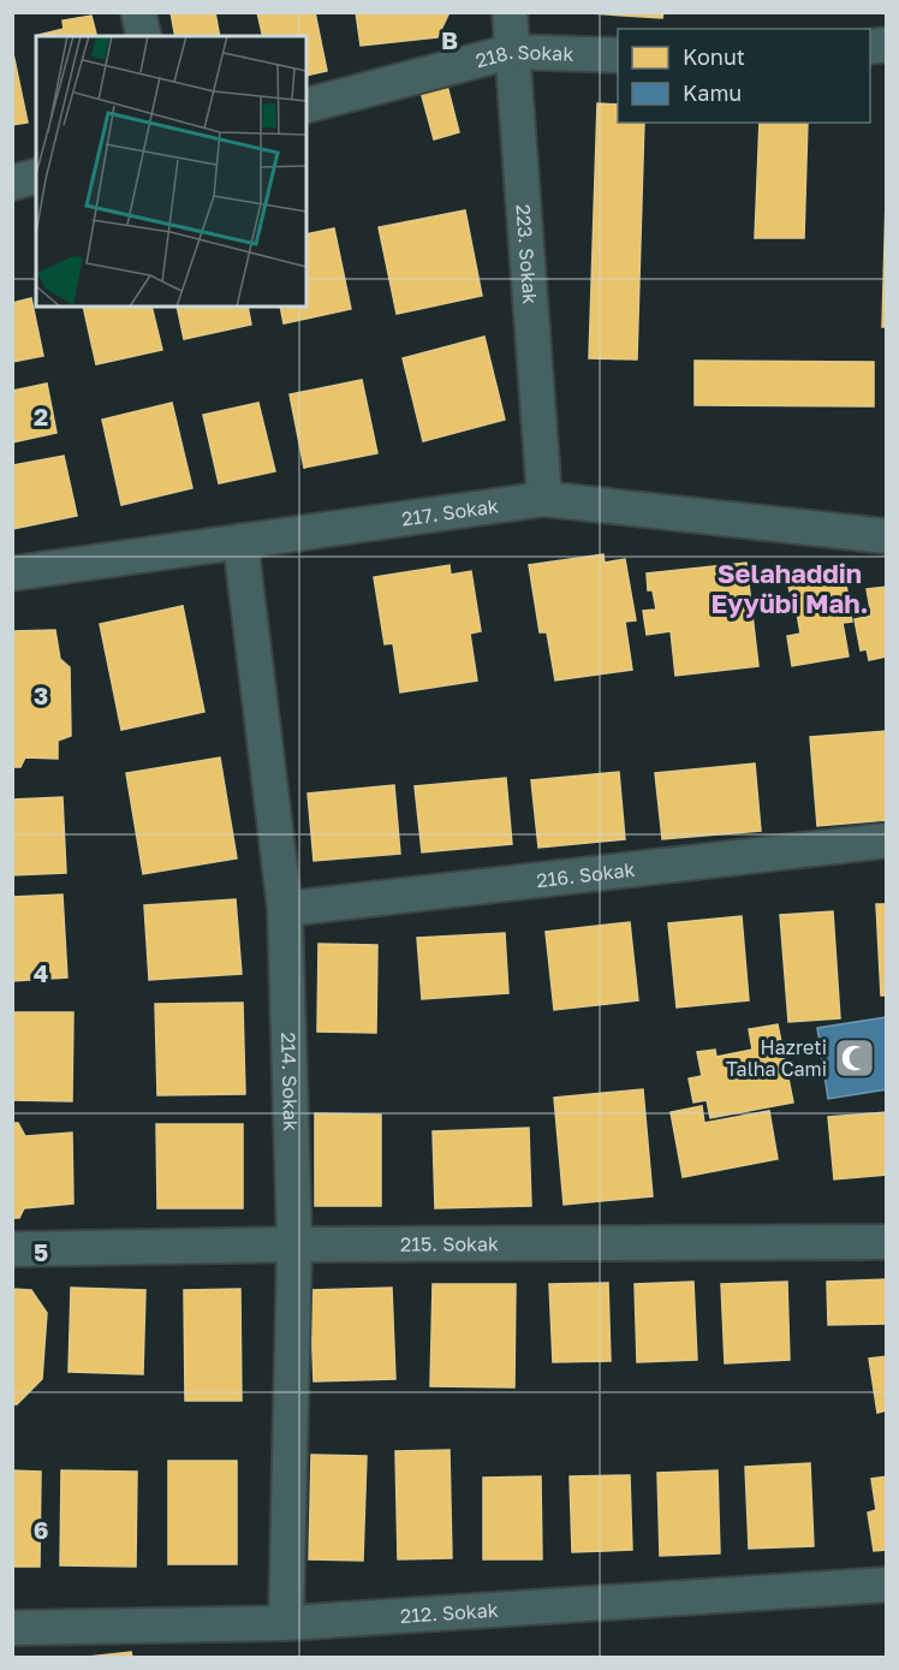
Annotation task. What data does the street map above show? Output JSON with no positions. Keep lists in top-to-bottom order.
{
  "streets": {
    "street": [
      "218. Sokak",
      "223. Sokak",
      "217. Sokak",
      "216. Sokak",
      "214. Sokak",
      "215. Sokak",
      "212. Sokak"
    ]
  },
  "crossings": [
    ["218. Sokak", "223. Sokak"],
    ["223. Sokak", "217. Sokak"],
    ["217. Sokak", "214. Sokak"],
    ["216. Sokak", "214. Sokak"],
    ["214. Sokak", "215. Sokak"],
    ["214. Sokak", "212. Sokak"]
  ],
  "districts": ["Selahaddin Eyyübi Mah."],
  "places": {
    "mosque": ["Hazreti Talha Cami"]
  },
  "legend": ["Konut", "Kamu"],
  "grid": {
    "columns": ["B"],
    "rows": [
      "2",
      "3",
      "4",
      "5",
      "6"
    ]
  }
}
